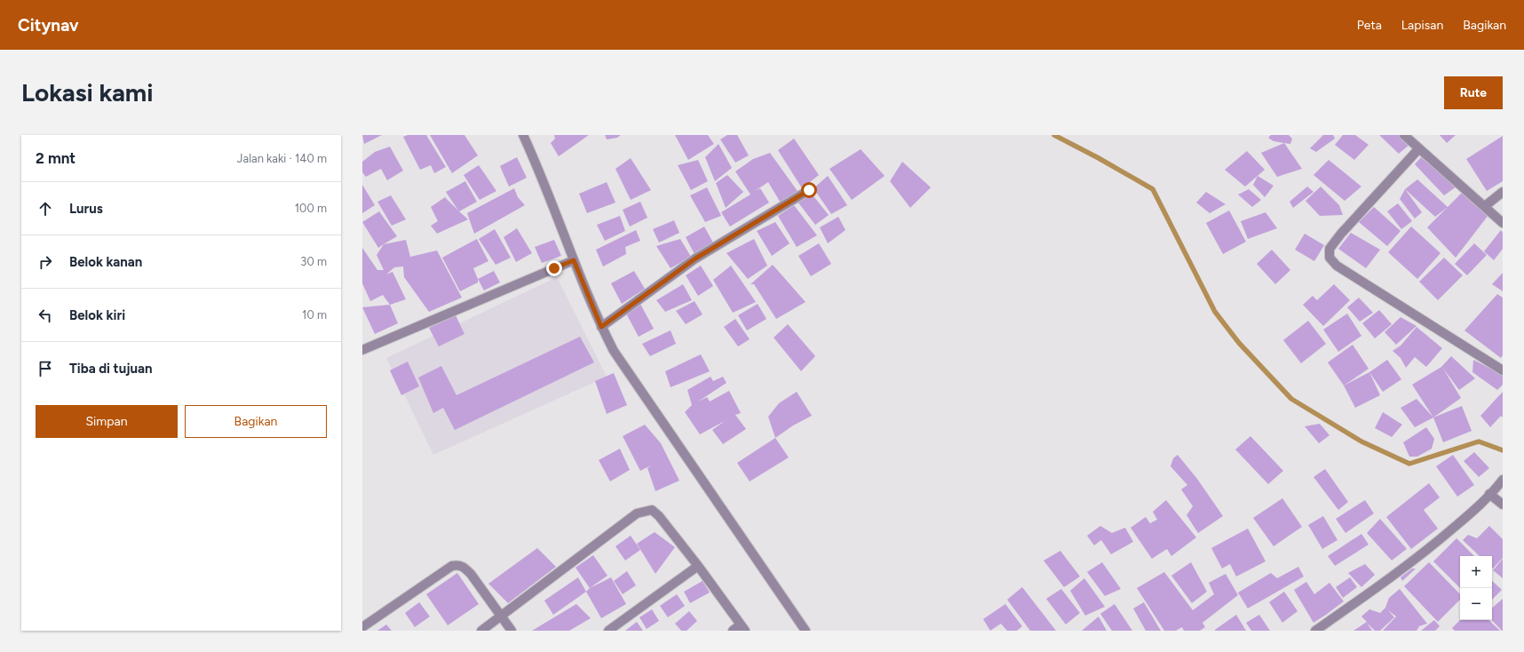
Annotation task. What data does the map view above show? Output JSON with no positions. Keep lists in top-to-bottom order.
{
  "page": {
    "header": "Citynav",
    "nav": ["Peta", "Lapisan", "Bagikan"],
    "buttons": [
      "Rute",
      ["Simpan", "Bagikan"]
    ],
    "title": "Lokasi kami",
    "heading": ["2 mnt", "Jalan kaki · 140 m"],
    "list": [
      ["Lurus", "100 m"],
      ["Belok kanan", "30 m"],
      ["Belok kiri", "10 m"],
      "Tiba di tujuan"
    ],
    "map_buttons": ["+", "−"]
  }
}
